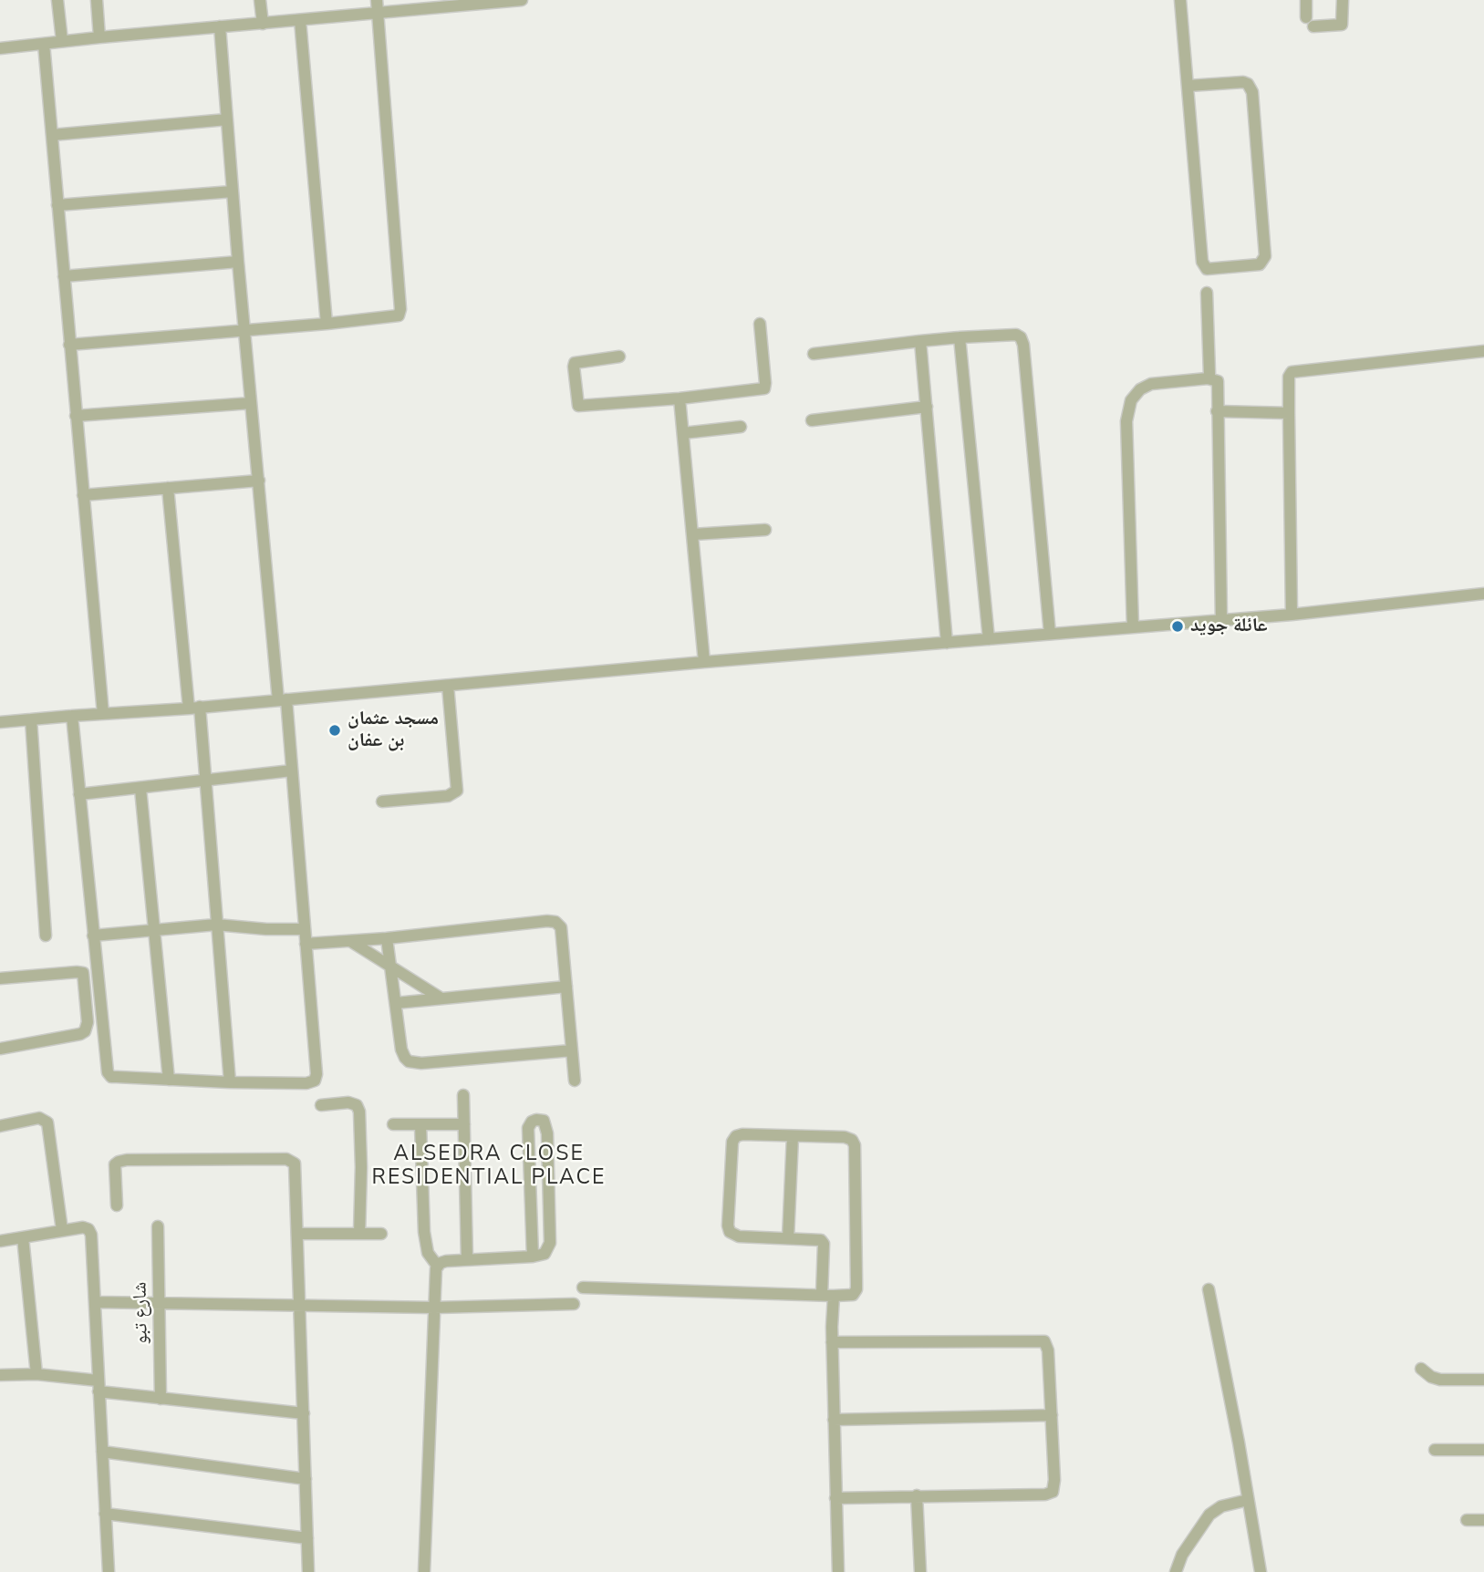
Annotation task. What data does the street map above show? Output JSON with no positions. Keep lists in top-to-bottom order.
{
  "streets": {
    "street": ["شارع تبو"]
  },
  "districts": ["ALSEDRA CLOSE RESIDENTIAL PLACE"],
  "places": ["عائلة جويد", "مسجد عثمان بن عفان"]
}
